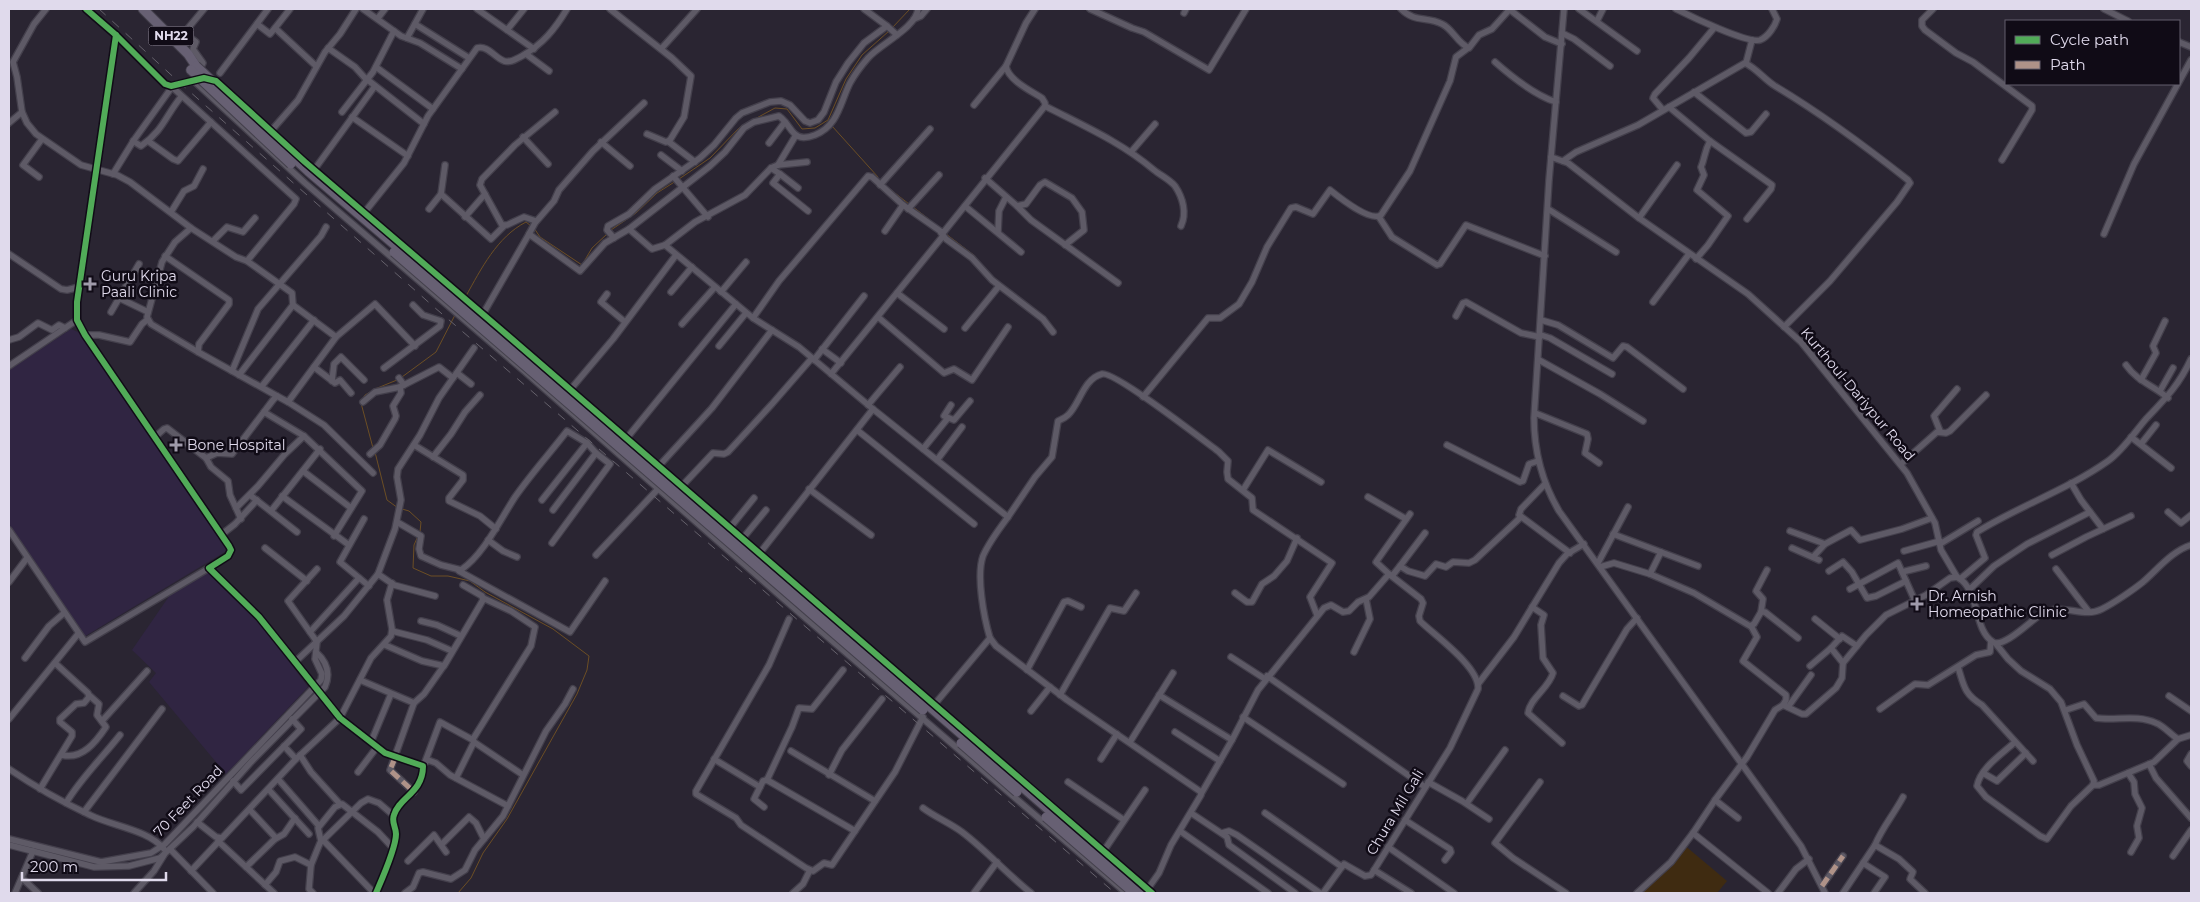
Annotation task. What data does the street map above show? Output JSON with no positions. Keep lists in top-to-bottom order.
{
  "streets": {
    "highway": ["NH22"],
    "street": ["Kurthoul-Dariypur Road", "70 Feet Road", "Chura Mil Gali"]
  },
  "places": {
    "health": ["Guru Kripa Paali Clinic", "Bone Hospital", "Dr. Arnish Homeopathic Clinic"]
  },
  "legend": ["Cycle path", "Path"],
  "scale_bar": "200 m"
}
